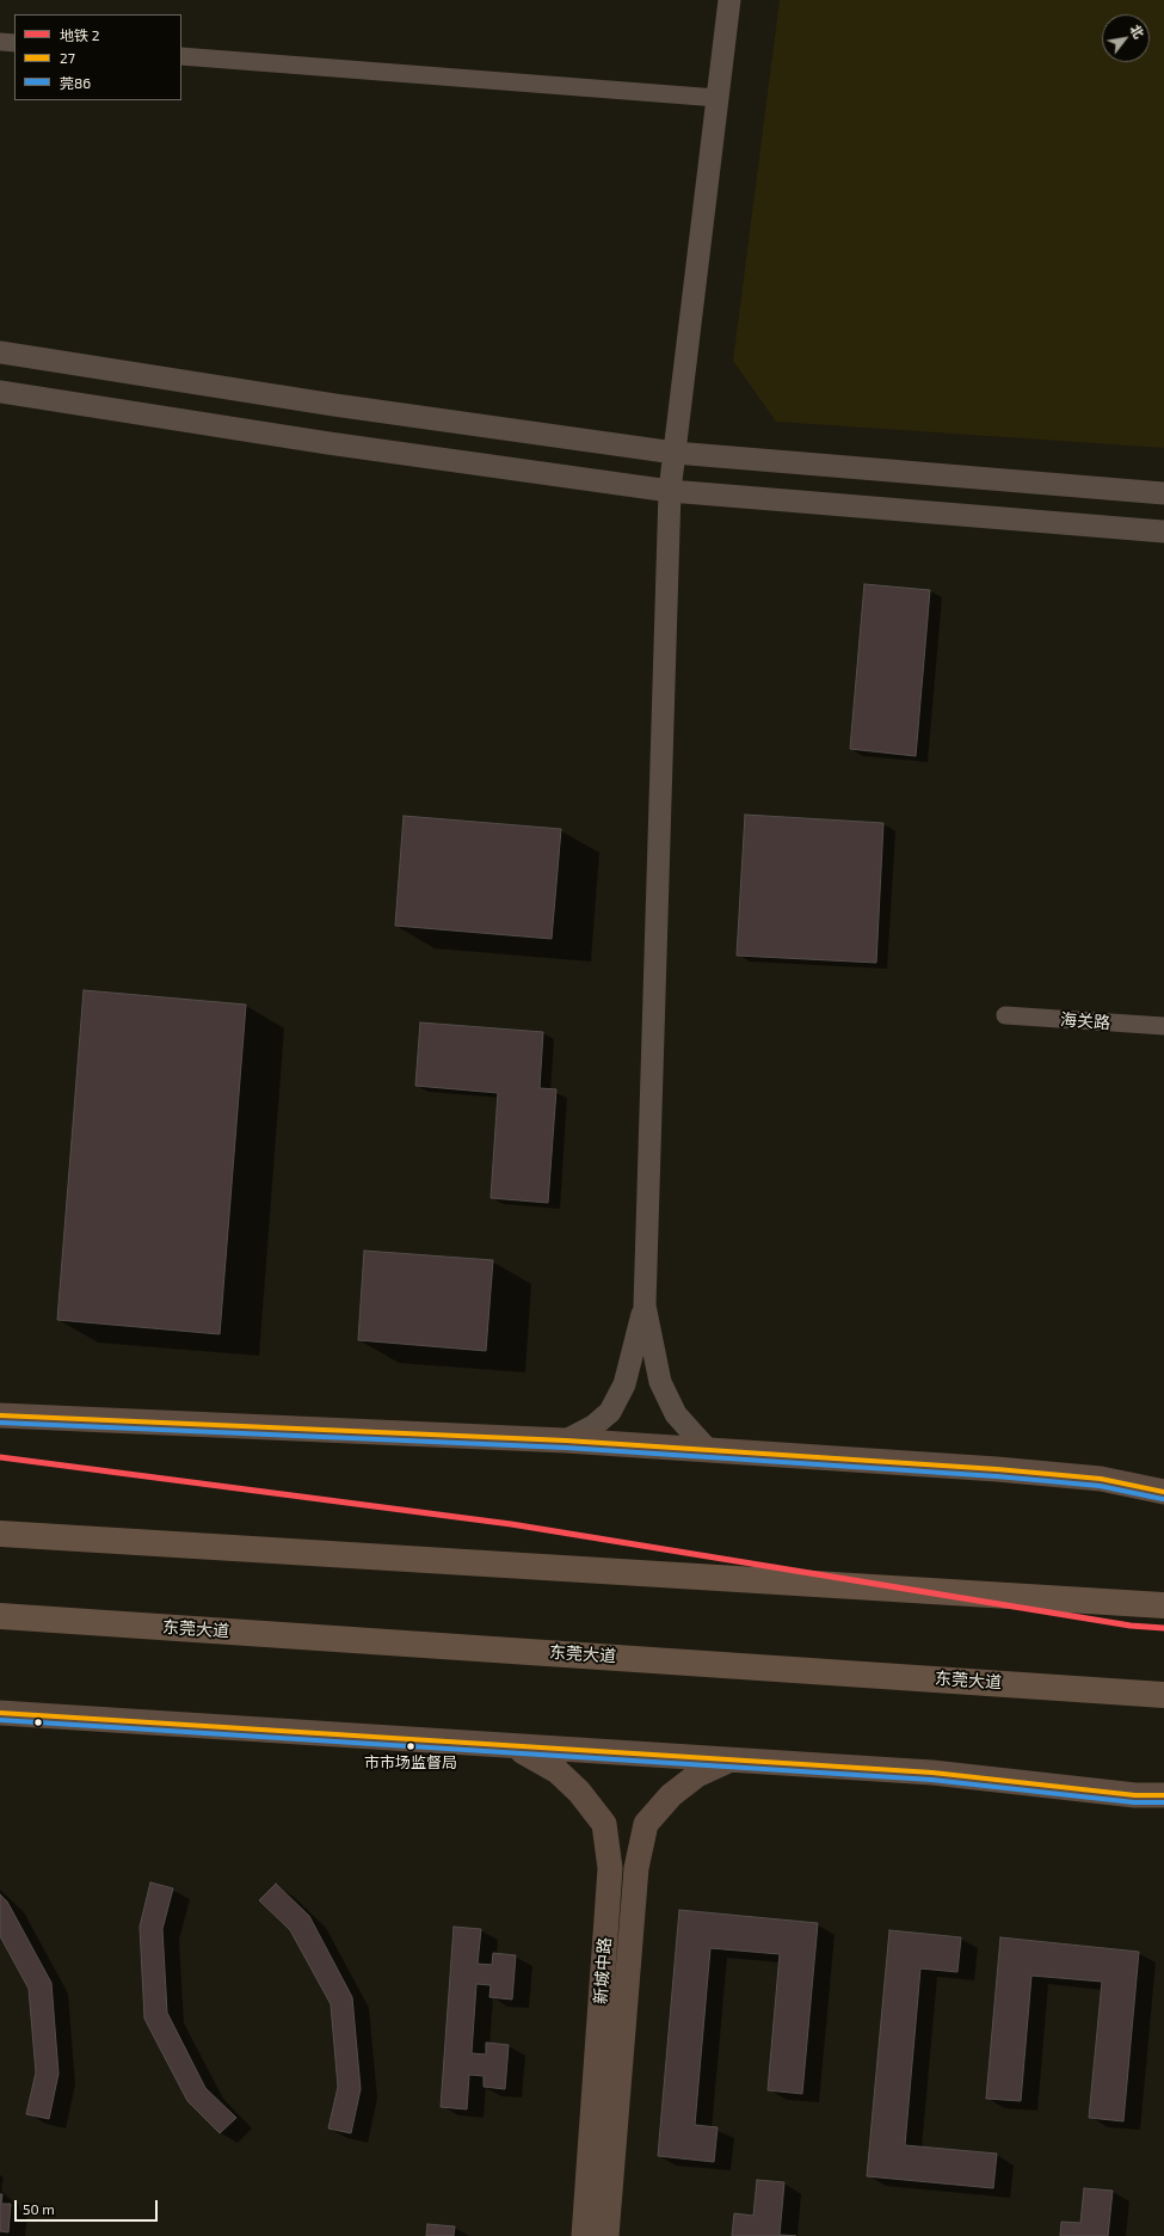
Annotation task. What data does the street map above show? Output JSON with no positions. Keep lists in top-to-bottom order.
{
  "streets": {
    "main road": ["东莞大道", "新城中路"],
    "street": ["海关路"]
  },
  "places": ["市市场监督局"],
  "lines": ["transit line 27", "transit line 莞86", "metro line 2"],
  "legend": ["地铁 2", "27", "莞86"],
  "scale_bar": "50 m",
  "north": "top right"
}
